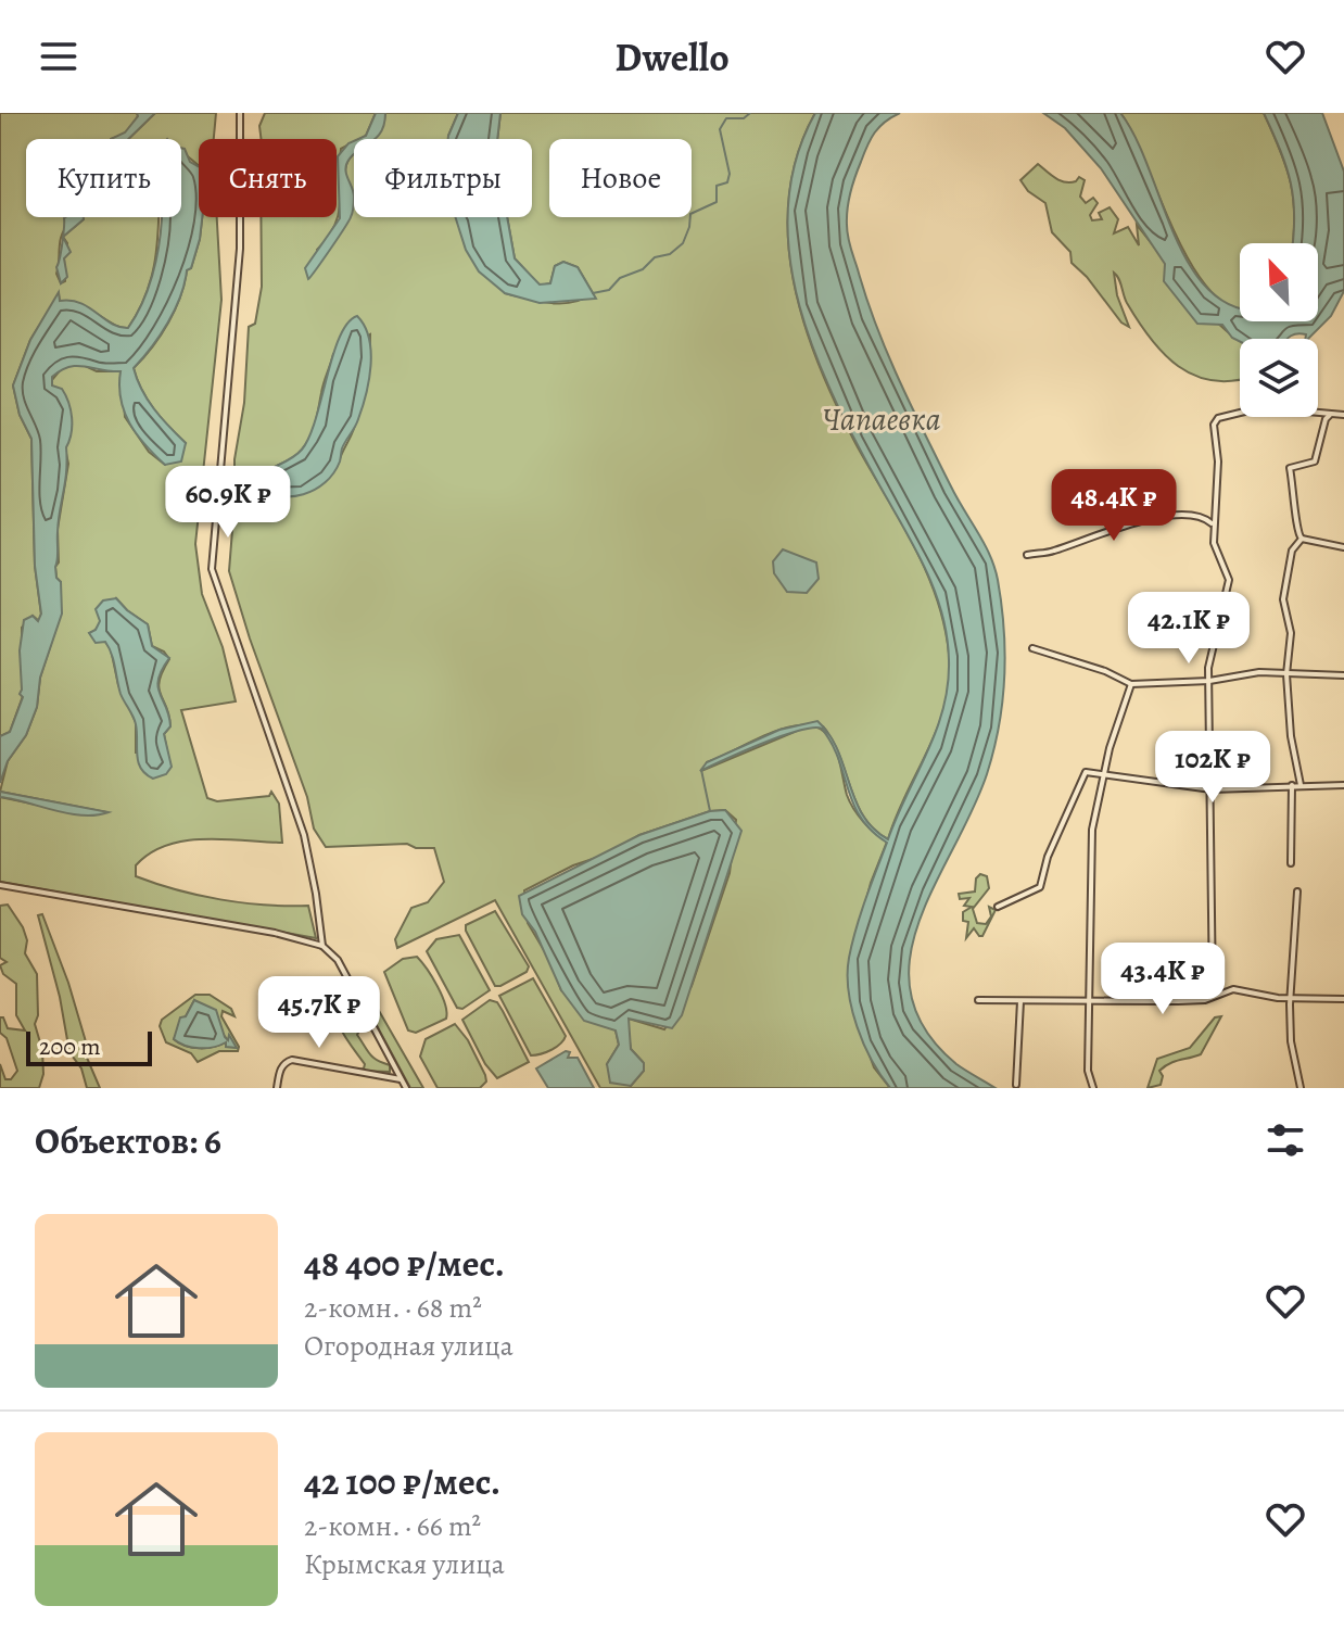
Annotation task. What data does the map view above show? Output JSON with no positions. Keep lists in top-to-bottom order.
{
  "water": ["Чапаевка"],
  "scale_bar": "200 m",
  "north": "top left",
  "page": {
    "header": "Dwello",
    "chip": [
      "Купить",
      "Снять",
      "Фильтры",
      "Новое"
    ],
    "price": [
      "60.9K ₽",
      "48.4K ₽",
      "42.1K ₽",
      "102K ₽",
      "43.4K ₽",
      "45.7K ₽"
    ],
    "scale": "200 m",
    "heading": "Объектов: 6",
    "list": [
      {
        "name": "48 400 ₽/мес.",
        "note": "2-комн. · 68 m² · Огородная улица"
      },
      {
        "name": "42 100 ₽/мес.",
        "note": "2-комн. · 66 m² · Крымская улица"
      }
    ]
  }
}
